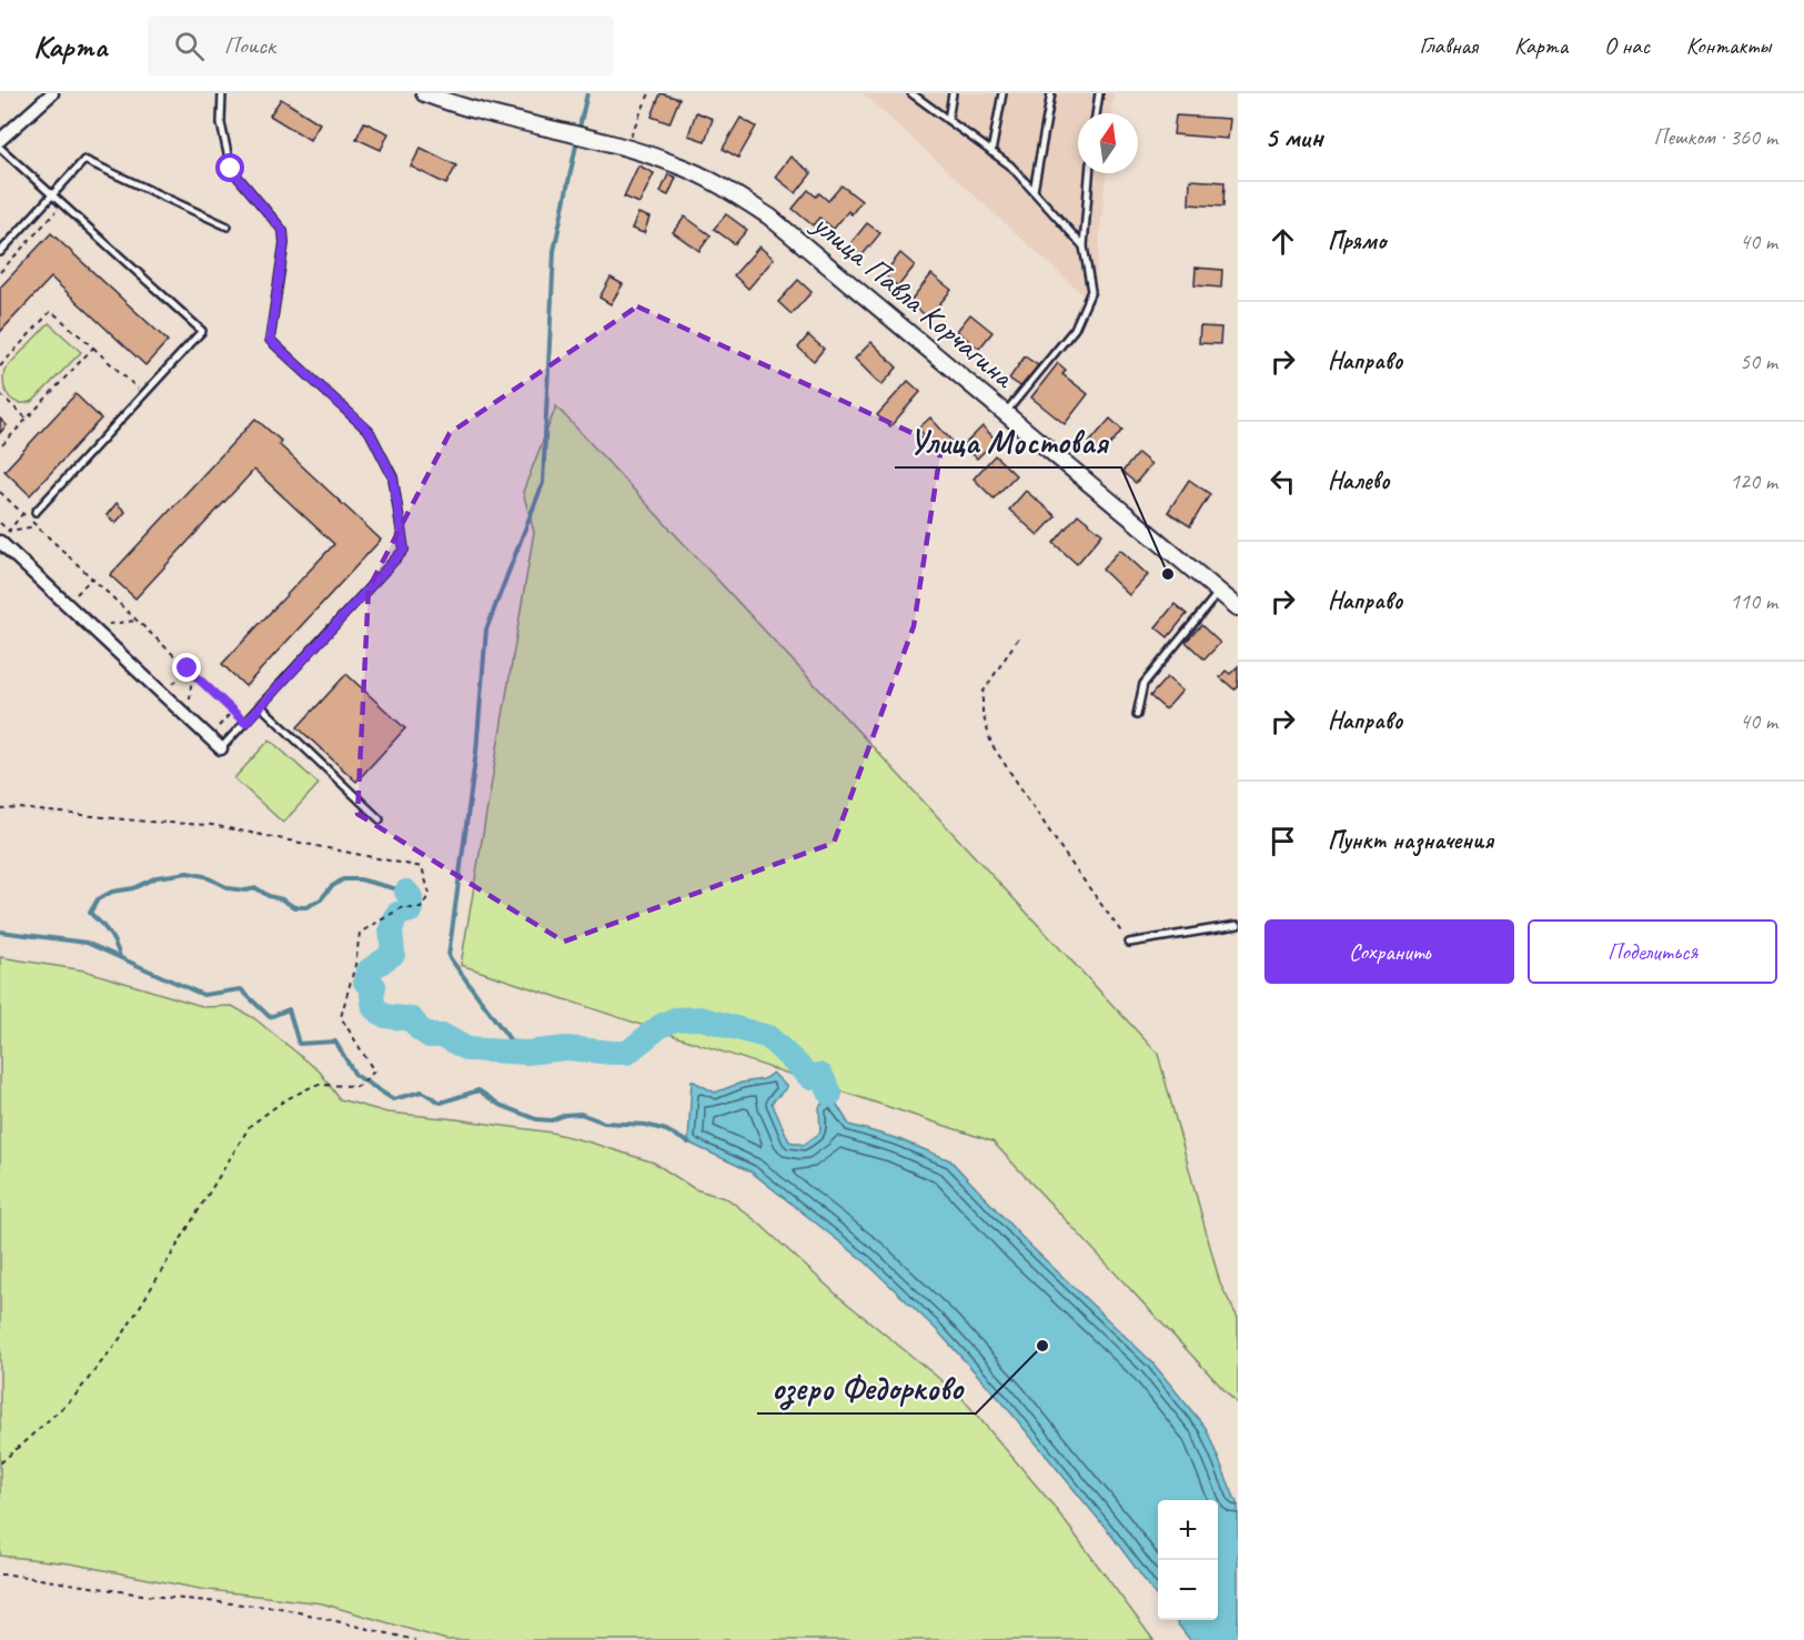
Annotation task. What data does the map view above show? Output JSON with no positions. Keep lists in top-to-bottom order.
{
  "streets": {
    "main road": ["улица Павла Корчагина"]
  },
  "places": ["Улица Мостовая", "озеро Федорково"],
  "north": "top",
  "page": {
    "header": "Карта",
    "search": "Поиск",
    "nav": [
      "Главная",
      "Карта",
      "О нас",
      "Контакты"
    ],
    "heading": ["5 мин", "Пешком · 360 m"],
    "list": [
      ["Прямо", "40 m"],
      ["Направо", "50 m"],
      ["Налево", "120 m"],
      ["Направо", "110 m"],
      ["Направо", "40 m"],
      "Пункт назначения"
    ],
    "buttons": ["Сохранить", "Поделиться"],
    "map_buttons": ["+", "−"]
  }
}
